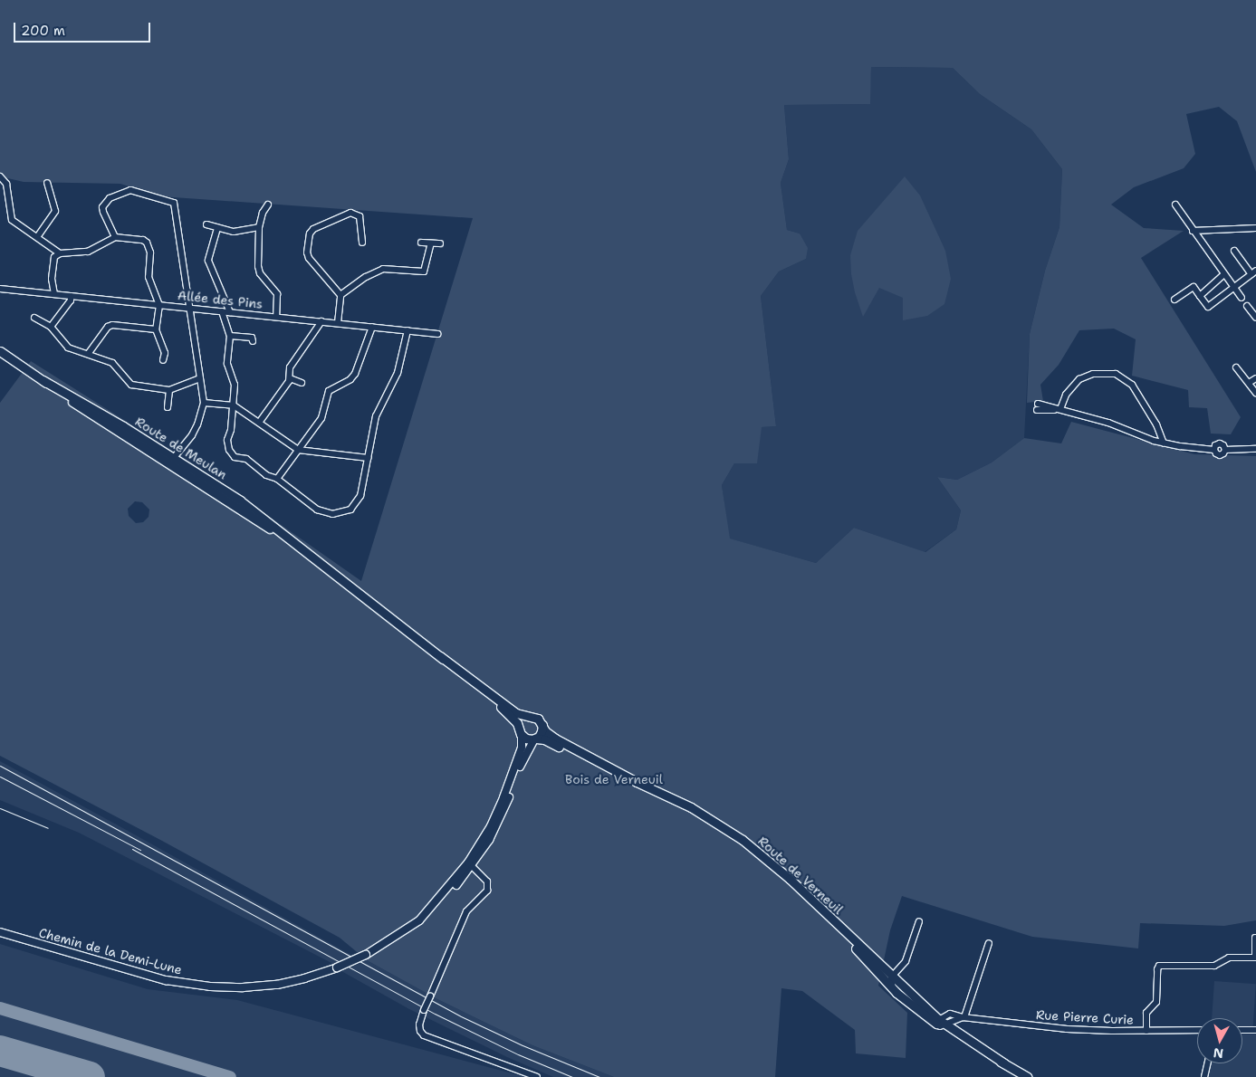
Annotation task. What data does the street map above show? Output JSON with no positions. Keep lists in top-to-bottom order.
{
  "streets": {
    "main road": ["Route de Meulan", "Route de Verneuil"],
    "street": ["Allée des Pins", "Chemin de la Demi-Lune", "Rue Pierre Curie"]
  },
  "crossings": [
    ["Route de Meulan", "Route de Verneuil"],
    ["Route de Verneuil", "Rue Pierre Curie"]
  ],
  "parks": ["Bois de Verneuil"],
  "scale_bar": "200 m",
  "north": "bottom"
}
